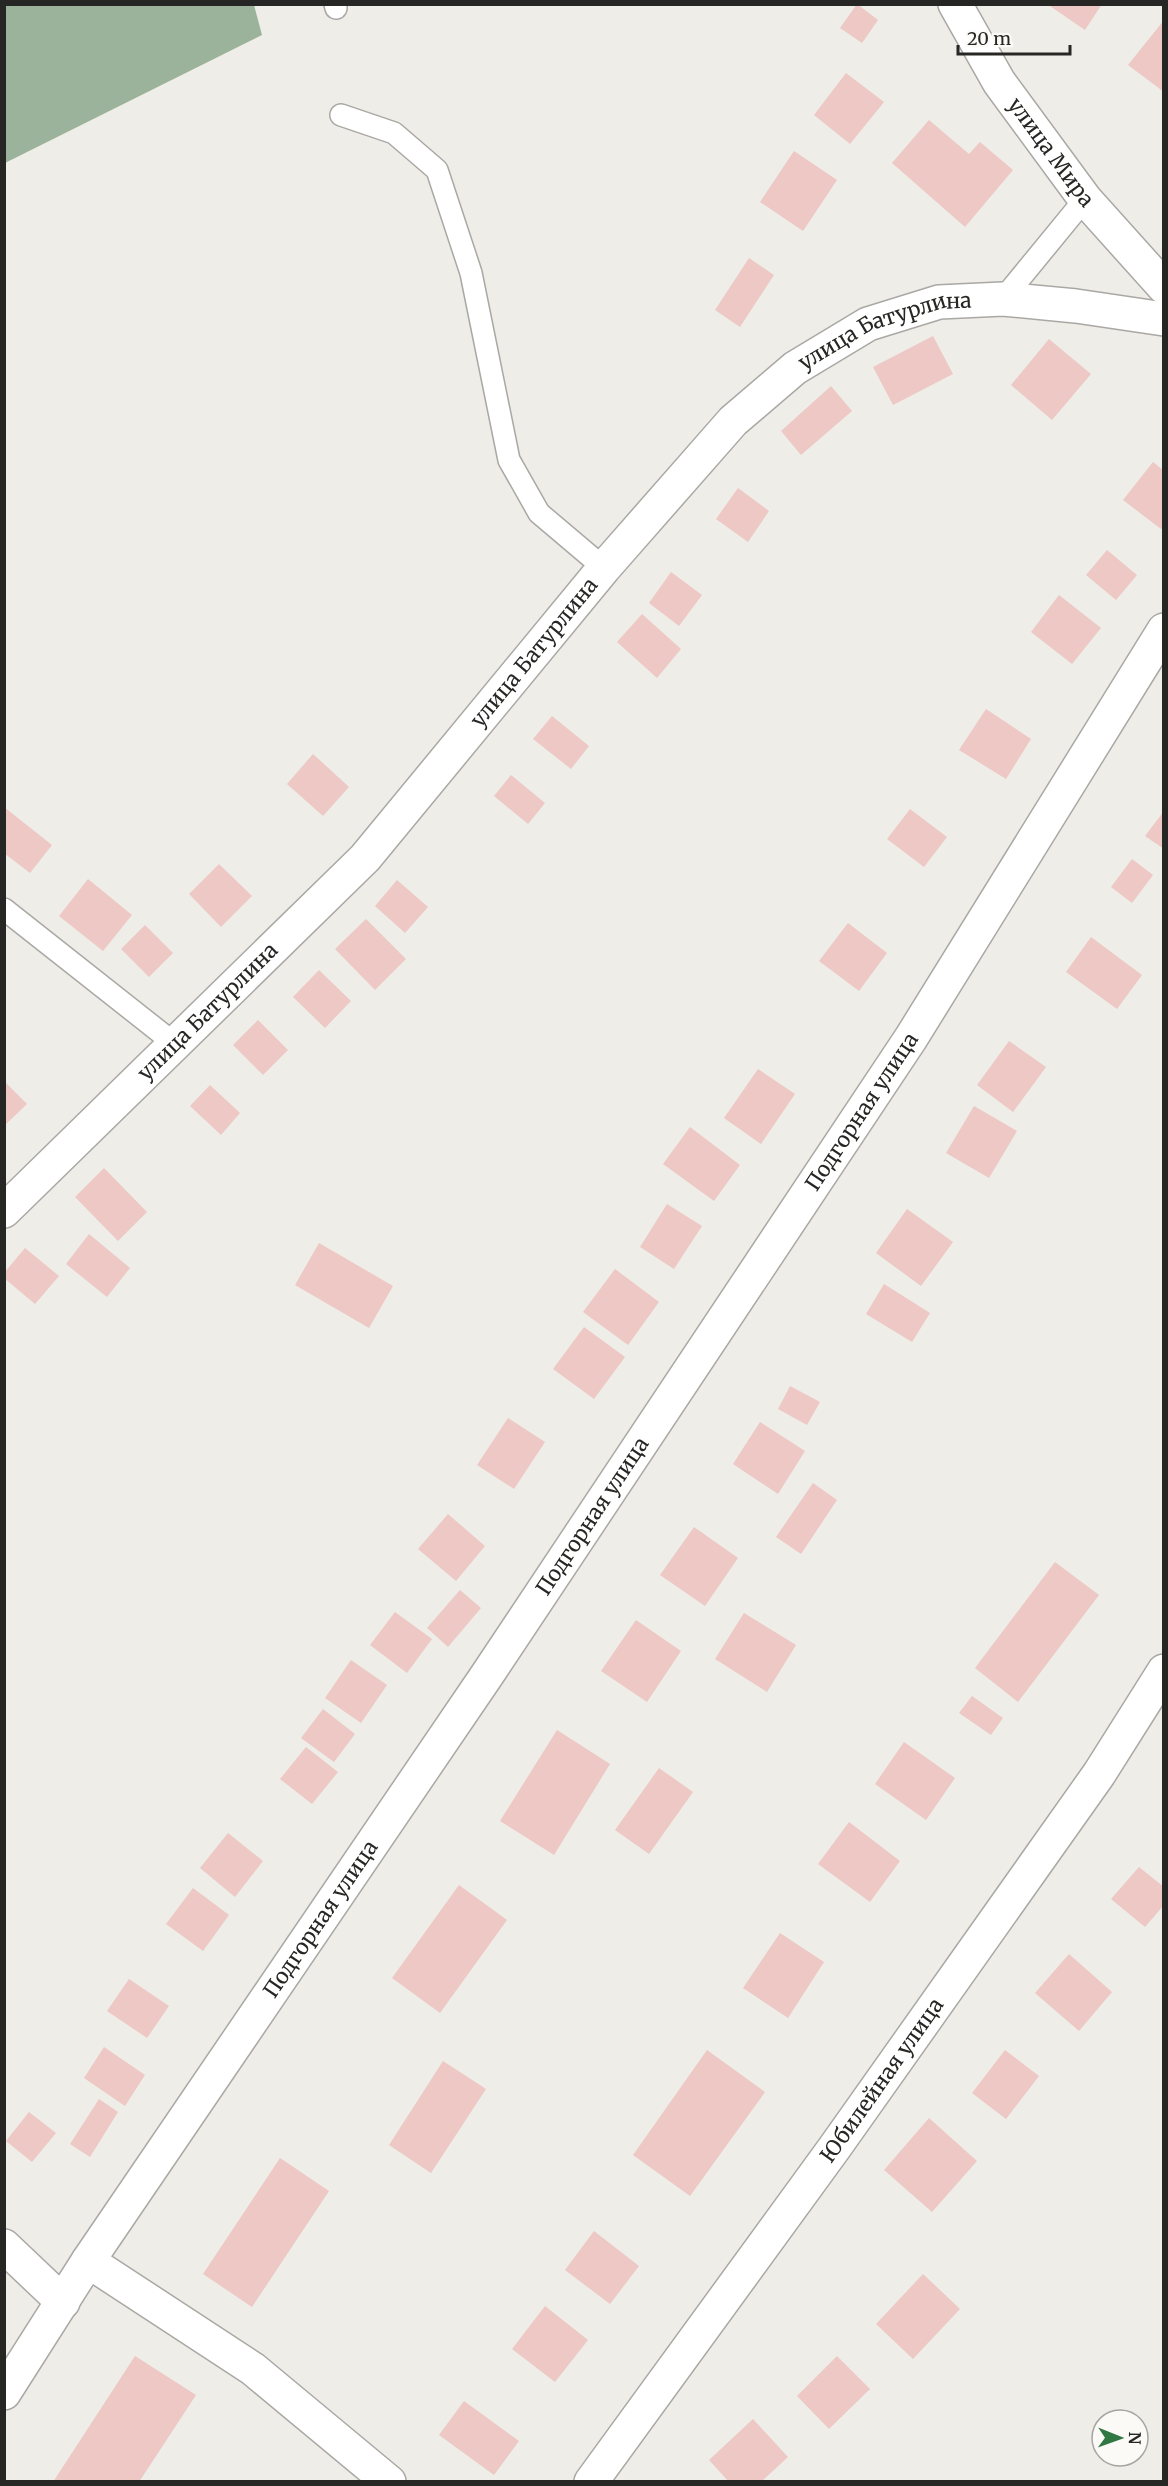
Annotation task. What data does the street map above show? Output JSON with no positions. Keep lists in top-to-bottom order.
{
  "streets": {
    "street": [
      "улица Мира",
      "улица Батурлина",
      "Подгорная улица",
      "Юбилейная улица"
    ]
  },
  "scale_bar": "20 m",
  "north": "right"
}
